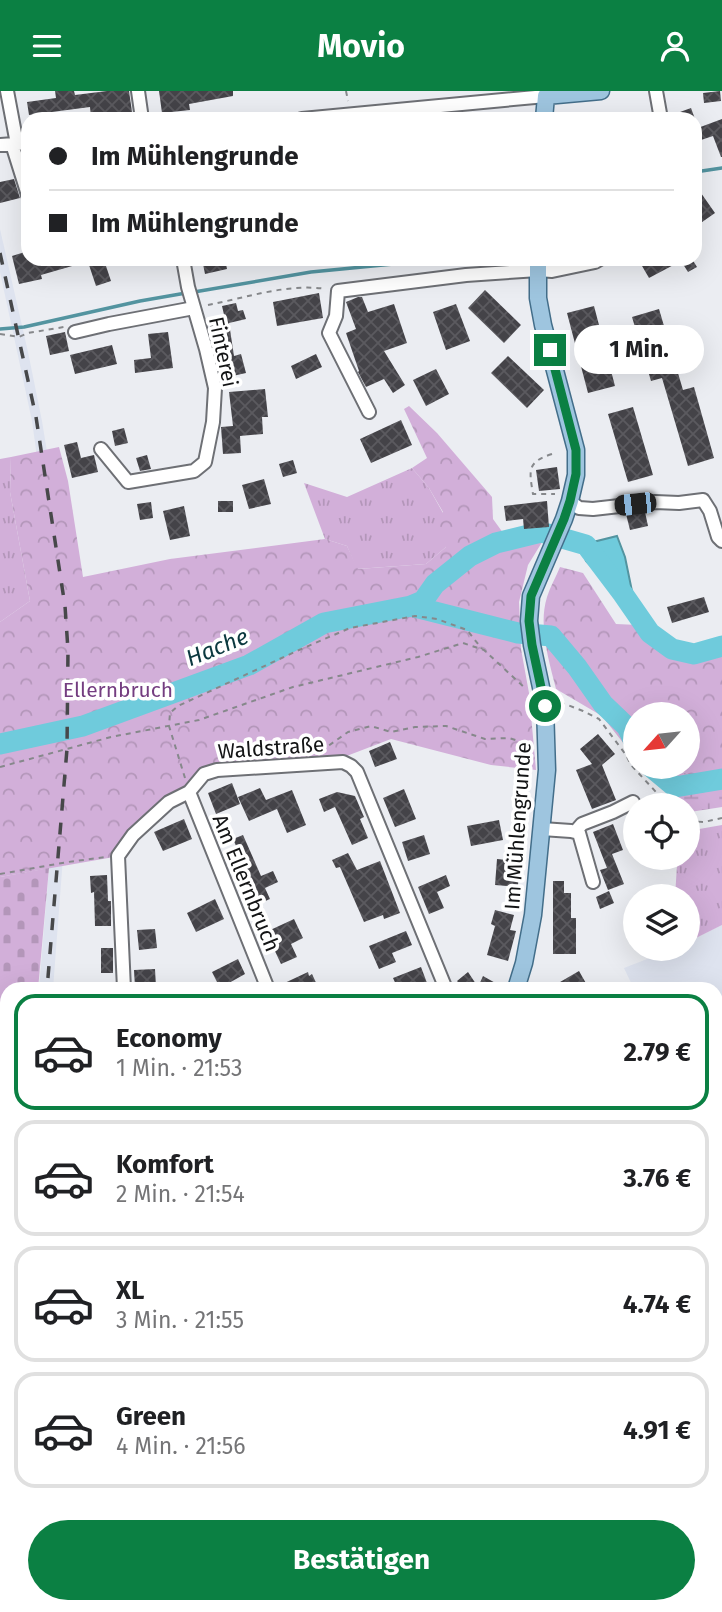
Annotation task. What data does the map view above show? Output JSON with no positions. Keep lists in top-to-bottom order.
{
  "streets": {
    "main road": ["Im Mühlengrunde"],
    "street": ["Finterei", "Waldstraße", "Am Ellernbruch"]
  },
  "crossings": [
    ["Waldstraße", "Am Ellernbruch"]
  ],
  "water": ["Hache"],
  "parks": ["Ellernbruch"],
  "north": "bottom left",
  "page": {
    "header": "Movio",
    "banner": ["Im Mühlengrunde", "Im Mühlengrunde"],
    "bubble": "1 Min.",
    "list": [
      {
        "name": "Economy",
        "note": "1 Min. · 21:53",
        "value": "2.79 €"
      },
      {
        "name": "Komfort",
        "note": "2 Min. · 21:54",
        "value": "3.76 €"
      },
      {
        "name": "XL",
        "note": "3 Min. · 21:55",
        "value": "4.74 €"
      },
      {
        "name": "Green",
        "note": "4 Min. · 21:56",
        "value": "4.91 €"
      }
    ],
    "buttons": "Bestätigen"
  }
}
